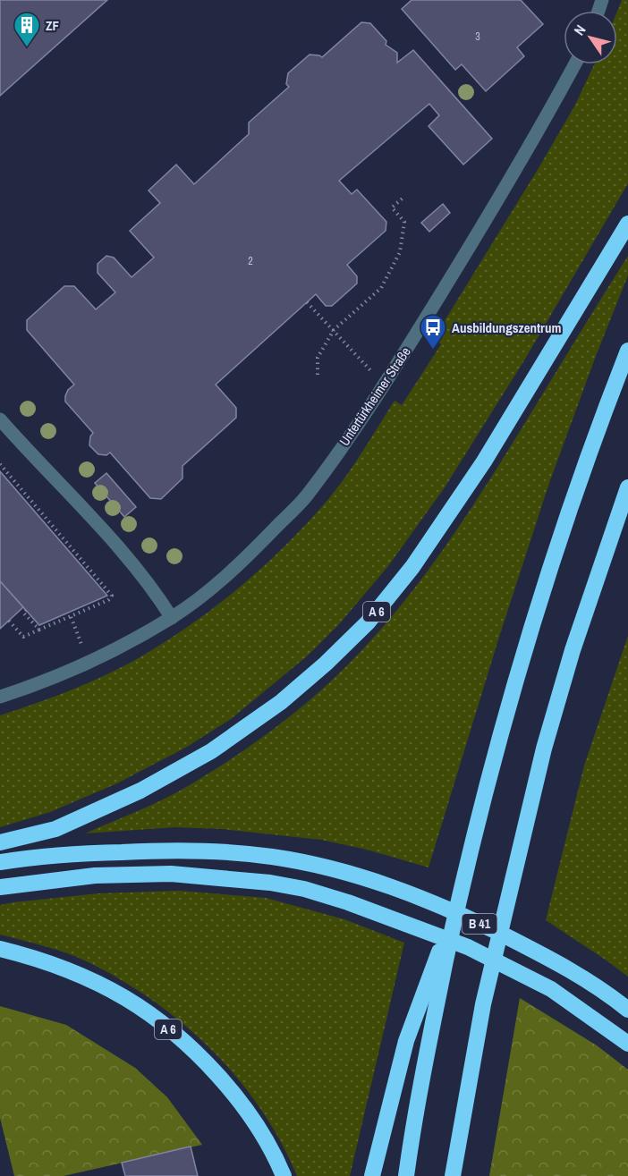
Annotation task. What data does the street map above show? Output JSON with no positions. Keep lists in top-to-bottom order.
{
  "streets": {
    "highway": ["A 6", "B 41"],
    "street": ["Untertürkheimer Straße"]
  },
  "places": {
    "building": ["ZF"],
    "bus stop": ["Ausbildungszentrum"]
  },
  "house_numbers": ["3", "2"],
  "north": "top left"
}
